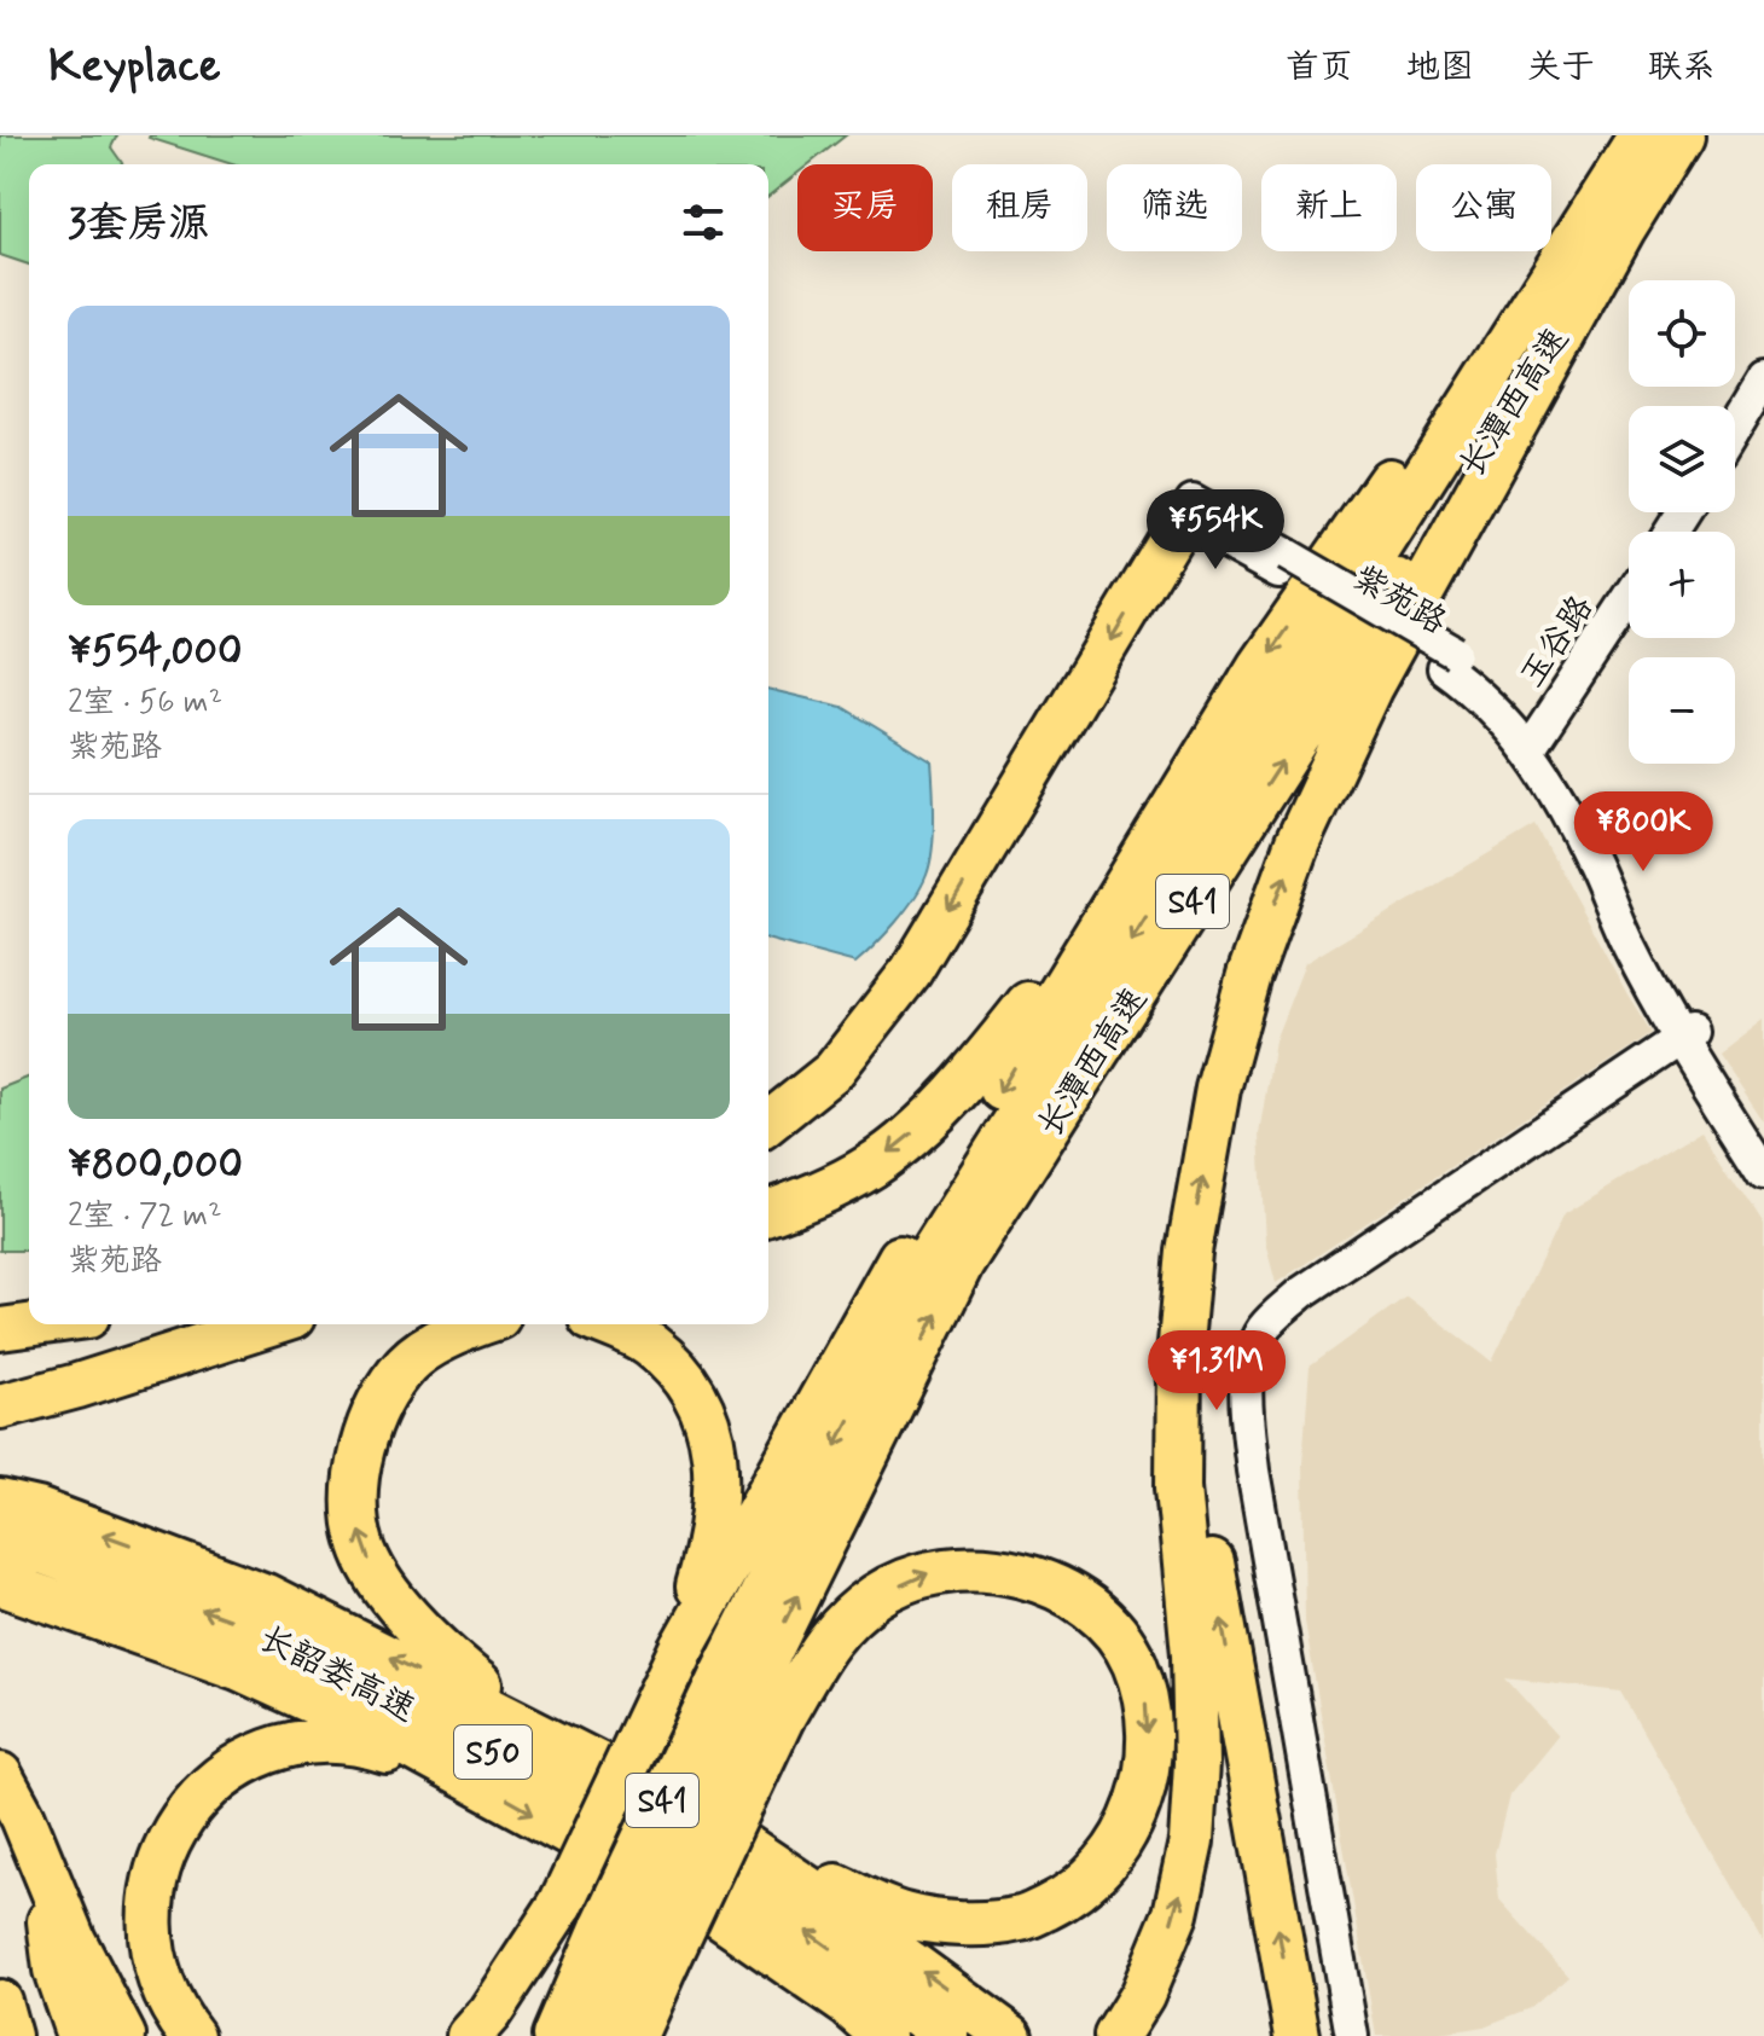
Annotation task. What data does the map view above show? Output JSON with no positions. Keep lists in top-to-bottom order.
{
  "streets": {
    "highway": [
      "长潭西高速",
      "S41",
      "长韶娄高速",
      "S50"
    ],
    "street": ["紫苑路", "玉谷路"]
  },
  "crossings": [
    ["紫苑路", "玉谷路"]
  ],
  "page": {
    "header": "Keyplace",
    "nav": [
      "首页",
      "地图",
      "关于",
      "联系"
    ],
    "chip": [
      "买房",
      "租房",
      "筛选",
      "新上",
      "公寓"
    ],
    "heading": "3套房源",
    "map_buttons": ["+", "−"],
    "list": [
      {
        "name": "¥554,000",
        "note": "2室 · 56 m² · 紫苑路"
      },
      {
        "name": "¥800,000",
        "note": "2室 · 72 m² · 紫苑路"
      }
    ],
    "price": ["¥554K", "¥800K", "¥1.31M"]
  }
}
